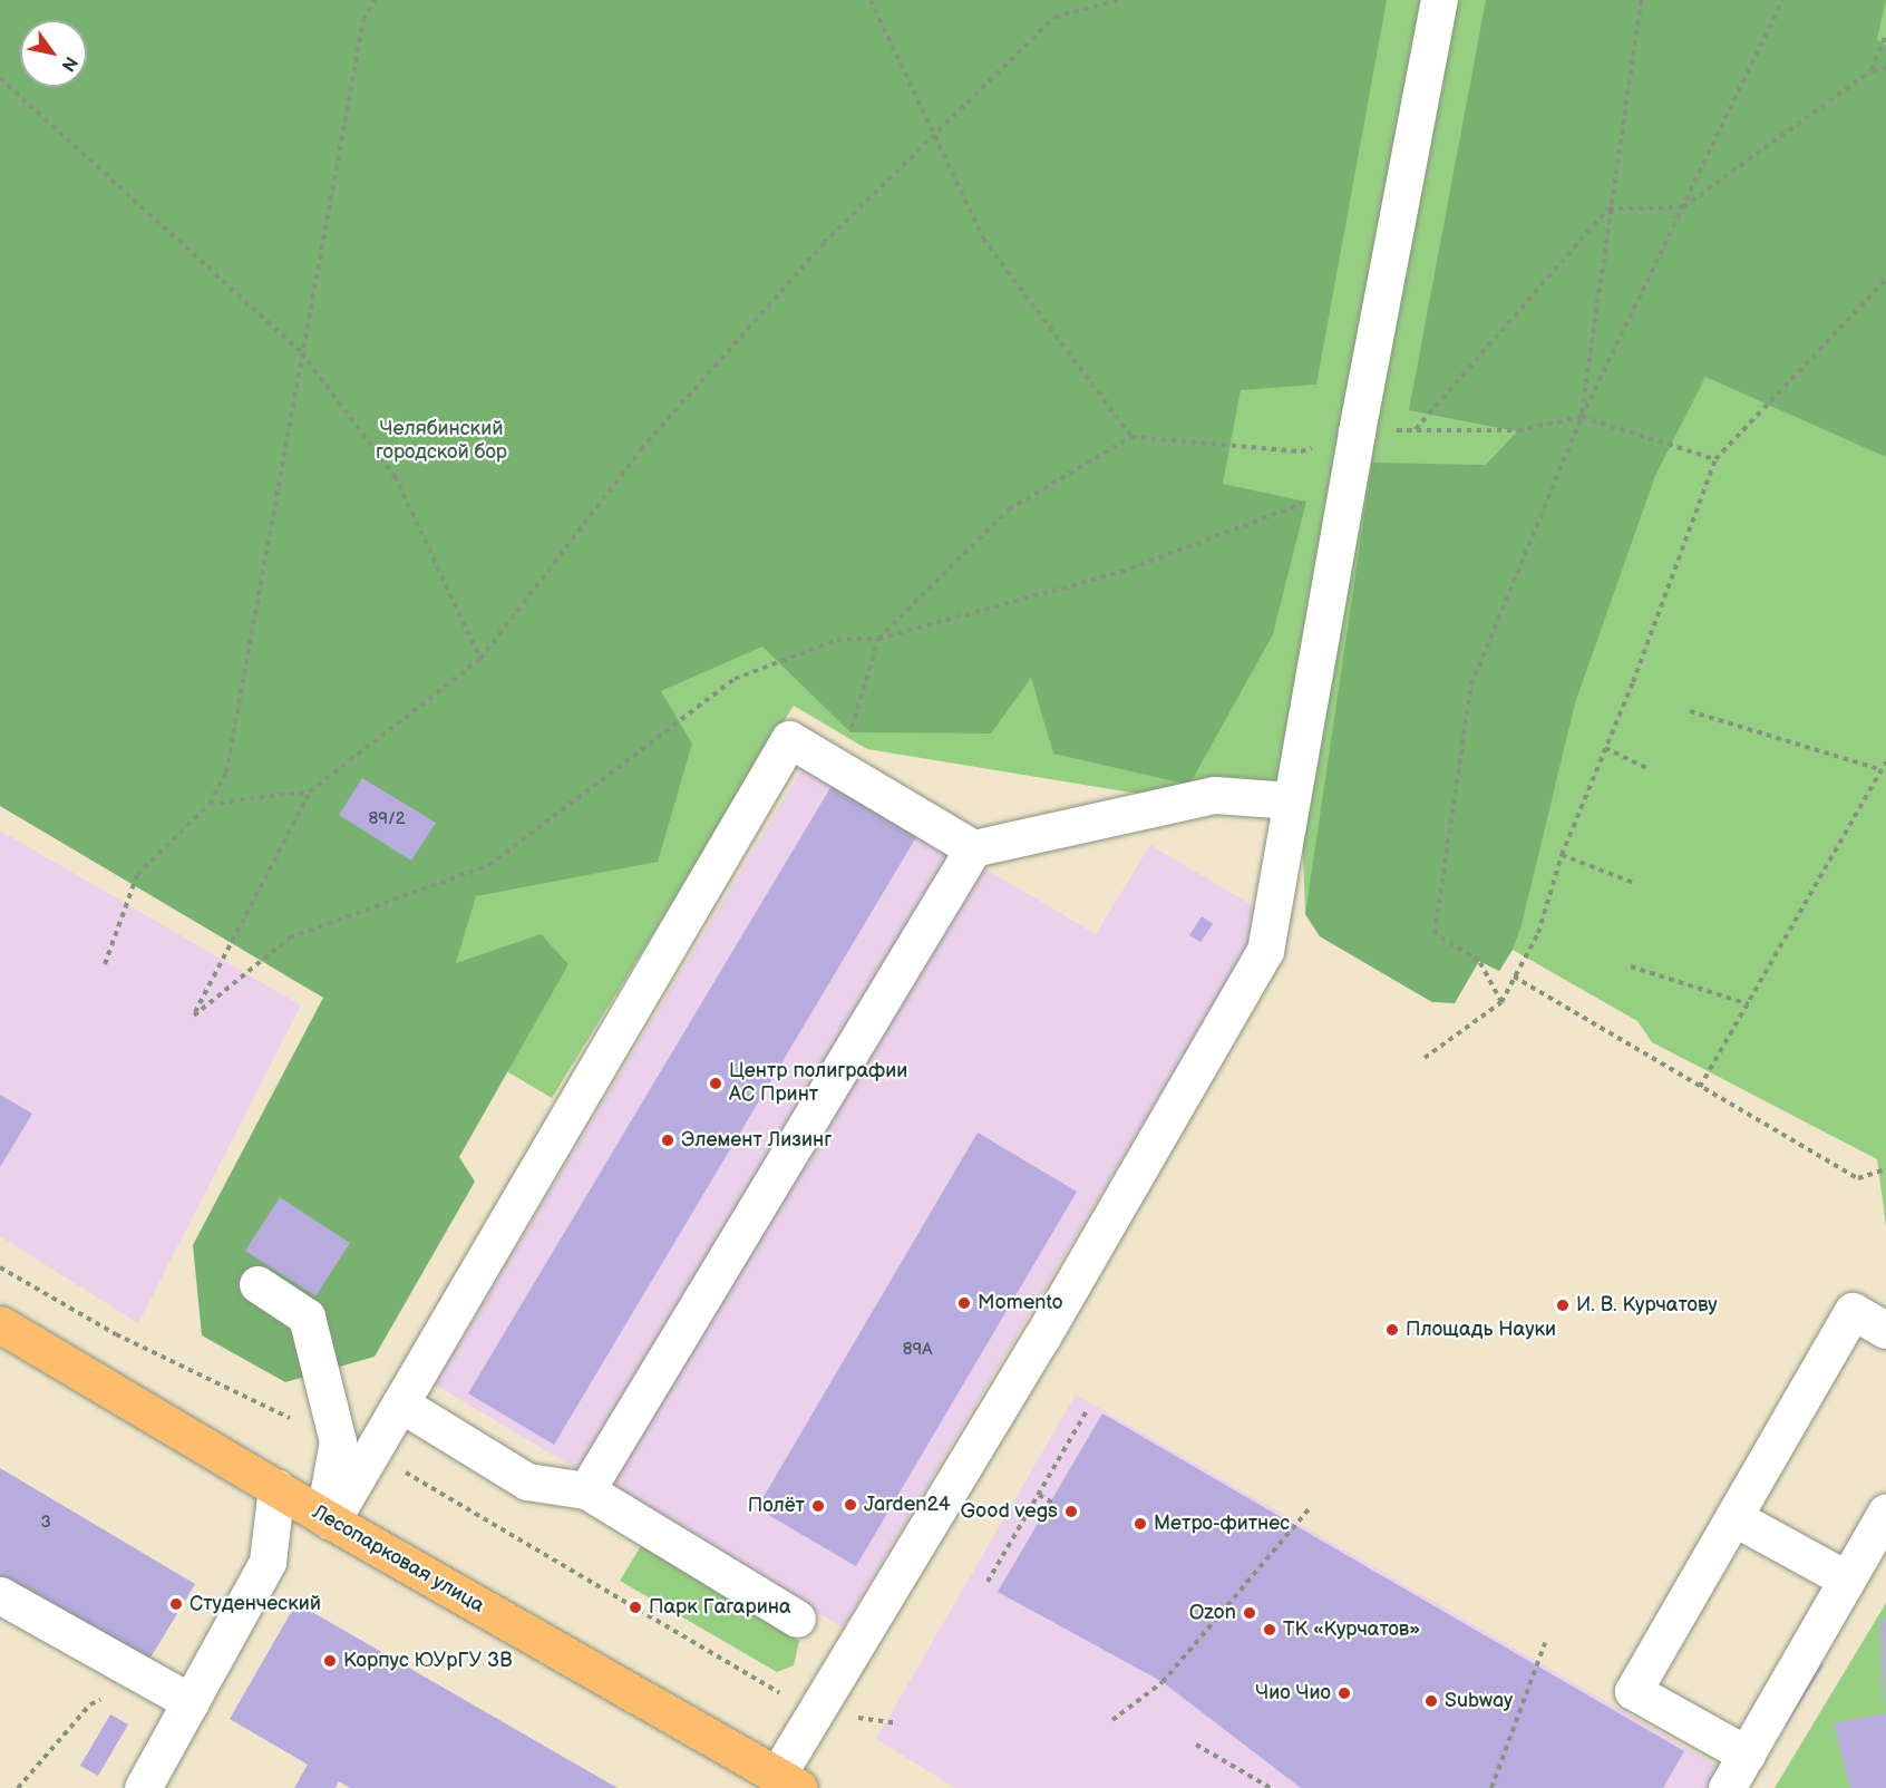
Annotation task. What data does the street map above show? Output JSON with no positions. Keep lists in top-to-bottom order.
{
  "streets": {
    "main road": ["Лесопарковая улица"]
  },
  "parks": ["Челябинский городской бор"],
  "places": [
    "Центр полиграфии АС Принт",
    "Элемент Лизинг",
    "Momento",
    "И. В. Курчатову",
    "Площадь Науки",
    "Jarden24",
    "Полёт",
    "Good vegs",
    "Метро-фитнес",
    "Студенческий",
    "Парк Гагарина",
    "Ozon",
    "ТК «Курчатов»",
    "Корпус ЮУрГУ 3В",
    "Чио Чио",
    "Subway"
  ],
  "house_numbers": ["89/2", "89А", "3"],
  "north": "bottom right"
}
